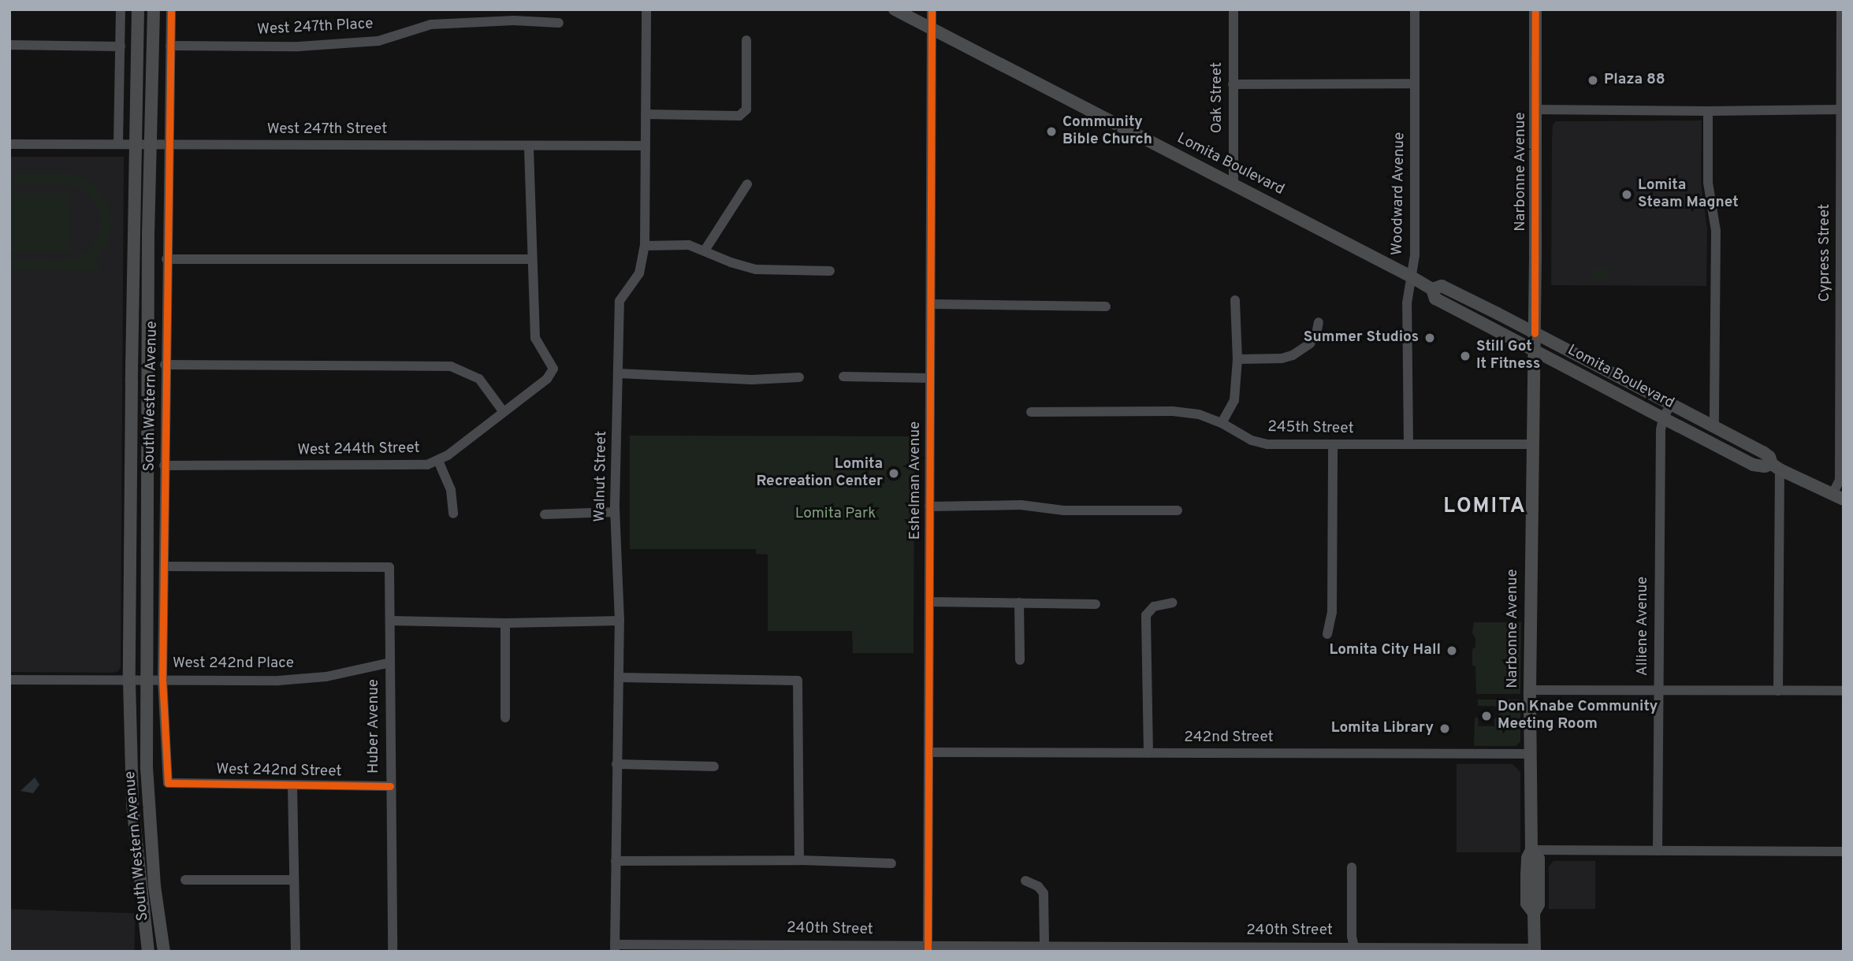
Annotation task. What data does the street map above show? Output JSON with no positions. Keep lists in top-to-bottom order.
{
  "streets": {
    "main road": ["Lomita Boulevard", "Narbonne Avenue", "South Western Avenue"],
    "street": [
      "West 247th Place",
      "Oak Street",
      "West 247th Street",
      "Woodward Avenue",
      "Cypress Street",
      "245th Street",
      "West 244th Street",
      "Walnut Street",
      "Eshelman Avenue",
      "Alliene Avenue",
      "West 242nd Place",
      "Huber Avenue",
      "242nd Street",
      "West 242nd Street",
      "240th Street"
    ]
  },
  "crossings": [
    ["West 247th Place", "South Western Avenue"],
    ["Oak Street", "Lomita Boulevard"],
    ["West 247th Street", "South Western Avenue"],
    ["West 247th Street", "Walnut Street"],
    ["Lomita Boulevard", "Narbonne Avenue"],
    ["Lomita Boulevard", "Woodward Avenue"],
    ["Lomita Boulevard", "Cypress Street"],
    ["Lomita Boulevard", "Eshelman Avenue"],
    ["Lomita Boulevard", "Alliene Avenue"],
    ["Narbonne Avenue", "245th Street"],
    ["Narbonne Avenue", "242nd Street"],
    ["Narbonne Avenue", "240th Street"],
    ["Woodward Avenue", "245th Street"],
    ["South Western Avenue", "West 244th Street"],
    ["South Western Avenue", "West 242nd Place"],
    ["South Western Avenue", "Huber Avenue"],
    ["South Western Avenue", "West 242nd Street"],
    ["Walnut Street", "240th Street"],
    ["Eshelman Avenue", "242nd Street"],
    ["Eshelman Avenue", "240th Street"],
    ["West 242nd Place", "Huber Avenue"],
    ["Huber Avenue", "West 242nd Street"]
  ],
  "districts": ["LOMITA"],
  "parks": ["Lomita Park"],
  "places": [
    "Plaza 88",
    "Community Bible Church",
    "Lomita Steam Magnet",
    "Summer Studios",
    "Still Got It Fitness",
    "Lomita Recreation Center",
    "Lomita City Hall",
    "Don Knabe Community Meeting Room",
    "Lomita Library"
  ]
}
